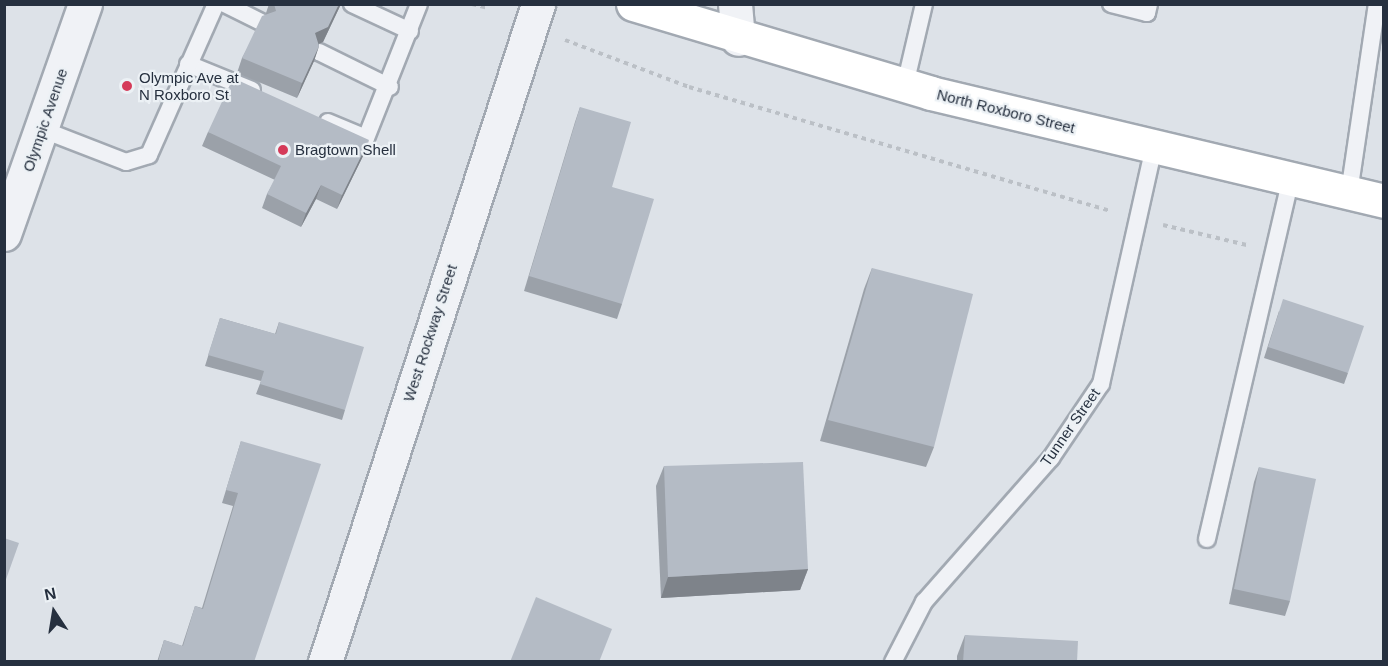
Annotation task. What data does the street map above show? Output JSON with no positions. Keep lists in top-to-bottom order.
{
  "streets": {
    "main road": ["North Roxboro Street"],
    "street": ["Olympic Avenue", "West Rockway Street"],
    "lane": ["Tunner Street"]
  },
  "crossings": [
    ["North Roxboro Street", "Tunner Street"]
  ],
  "places": ["Olympic Ave at N Roxboro St", "Bragtown Shell"],
  "north": "top"
}
